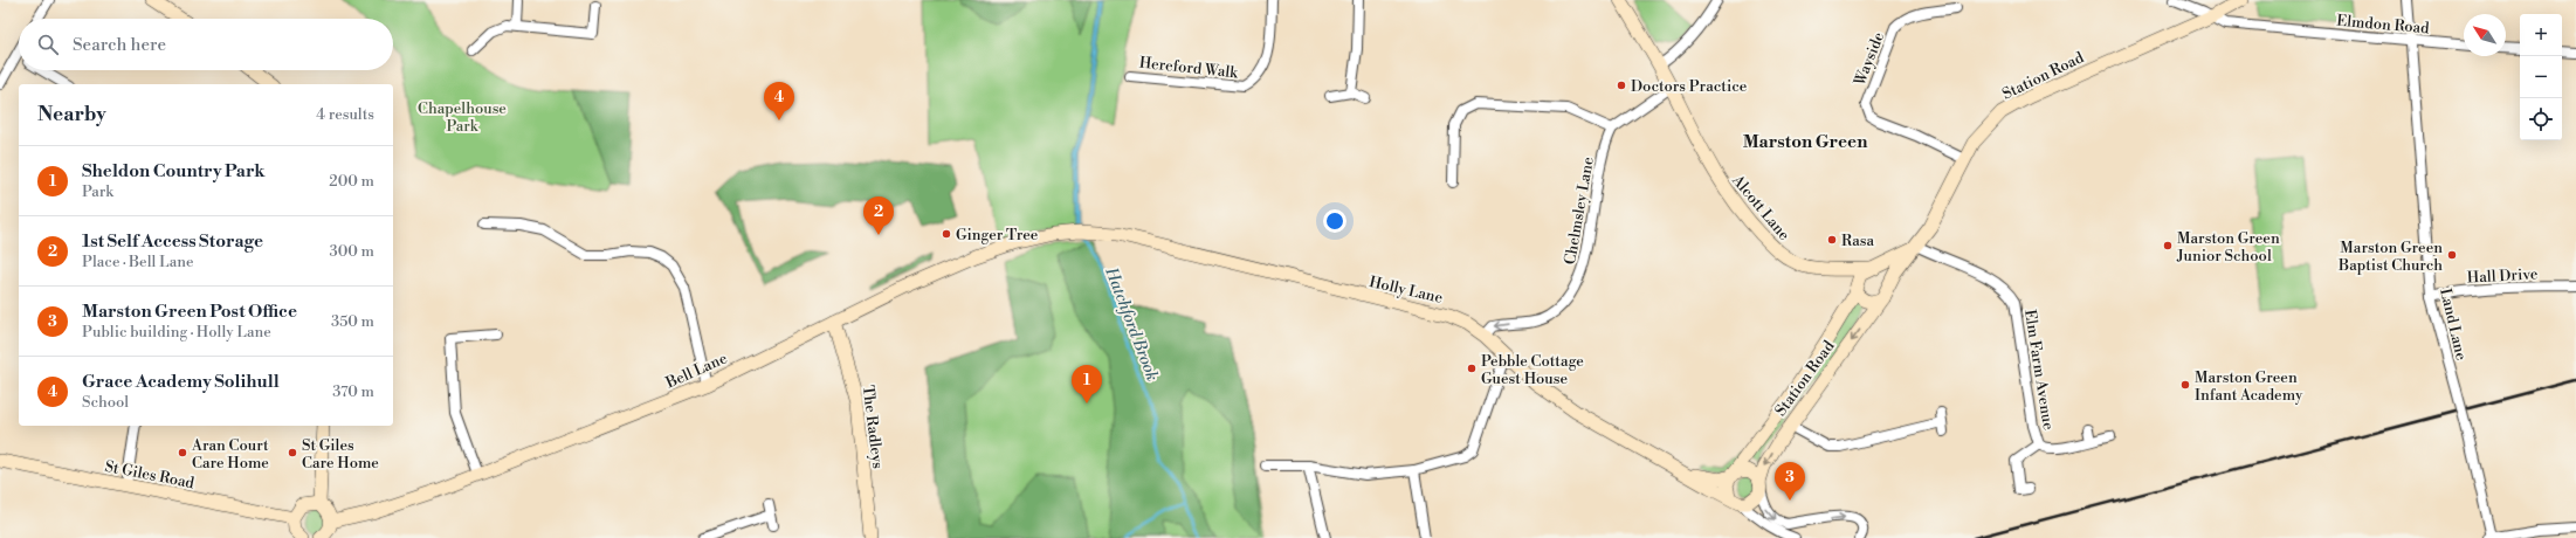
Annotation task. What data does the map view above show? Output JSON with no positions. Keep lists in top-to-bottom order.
{
  "streets": {
    "street": [
      "Elmdon Road",
      "Wayside",
      "Hereford Walk",
      "Station Road",
      "Alcott Lane",
      "Chelmsley Lane",
      "Hall Drive",
      "Holly Lane",
      "Land Lane",
      "Bell Lane",
      "Elm Farm Avenue",
      "The Radleys",
      "St Giles Road"
    ]
  },
  "crossings": [
    ["Elmdon Road", "Station Road"],
    ["Elmdon Road", "Land Lane"],
    ["Wayside", "Station Road"],
    ["Station Road", "Holly Lane"],
    ["Station Road", "Elm Farm Avenue"],
    ["Chelmsley Lane", "Holly Lane"],
    ["Hall Drive", "Land Lane"],
    ["Holly Lane", "Bell Lane"],
    ["Bell Lane", "The Radleys"]
  ],
  "one_way": ["Chelmsley Lane"],
  "districts": ["Marston Green"],
  "water": ["Hatchford Brook"],
  "parks": ["Chapelhouse Park"],
  "places": [
    "Doctors Practice",
    "Ginger Tree",
    "Rasa",
    "Marston Green Junior School",
    "Marston Green Baptist Church",
    "Pebble Cottage Guest House",
    "Marston Green Infant Academy",
    "Aran Court Care Home",
    "St Giles Care Home"
  ],
  "north": "top left",
  "page": {
    "map_buttons": ["+", "−"],
    "search": "Search here",
    "pins": [
      "4",
      "2",
      "1",
      "3"
    ],
    "heading": ["Nearby", "4 results"],
    "list": [
      {
        "mark": "1",
        "name": "Sheldon Country Park",
        "note": "Park",
        "value": "200 m"
      },
      {
        "mark": "2",
        "name": "1st Self Access Storage",
        "note": "Place · Bell Lane",
        "value": "300 m"
      },
      {
        "mark": "3",
        "name": "Marston Green Post Office",
        "note": "Public building · Holly Lane",
        "value": "350 m"
      },
      {
        "mark": "4",
        "name": "Grace Academy Solihull",
        "note": "School",
        "value": "370 m"
      }
    ]
  }
}
